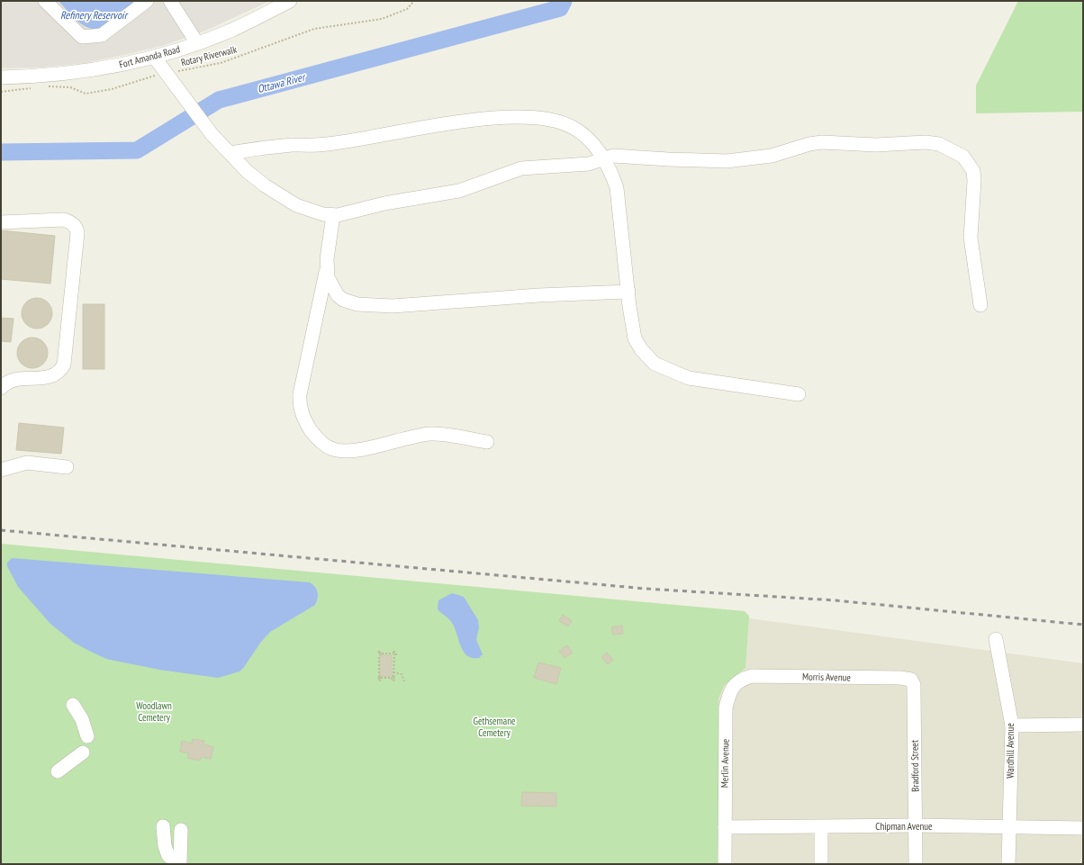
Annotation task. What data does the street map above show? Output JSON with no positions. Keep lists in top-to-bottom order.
{
  "streets": {
    "street": [
      "Fort Amanda Road",
      "Morris Avenue",
      "Wardhill Avenue",
      "Merlin Avenue",
      "Bradford Street",
      "Chipman Avenue"
    ],
    "path": ["Rotary Riverwalk"]
  },
  "crossings": [
    ["Morris Avenue", "Merlin Avenue"],
    ["Morris Avenue", "Bradford Street"],
    ["Wardhill Avenue", "Chipman Avenue"],
    ["Merlin Avenue", "Chipman Avenue"],
    ["Bradford Street", "Chipman Avenue"]
  ],
  "water": ["Refinery Reservoir", "Ottawa River"],
  "parks": ["Woodlawn Cemetery", "Gethsemane Cemetery"]
}
